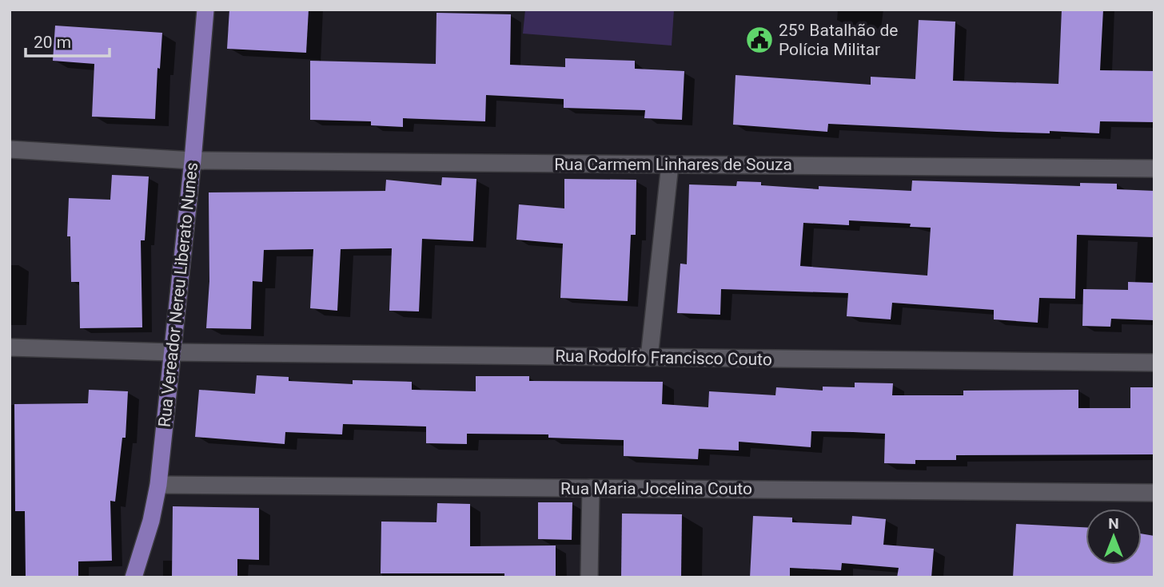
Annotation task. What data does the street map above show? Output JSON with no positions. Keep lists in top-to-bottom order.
{
  "streets": {
    "main road": ["Rua Vereador Nereu Liberato Nunes"],
    "street": ["Rua Carmem Linhares de Souza", "Rua Rodolfo Francisco Couto", "Rua Maria Jocelina Couto"]
  },
  "crossings": [
    ["Rua Carmem Linhares de Souza", "Rua Vereador Nereu Liberato Nunes"],
    ["Rua Vereador Nereu Liberato Nunes", "Rua Rodolfo Francisco Couto"],
    ["Rua Vereador Nereu Liberato Nunes", "Rua Maria Jocelina Couto"]
  ],
  "places": {
    "public building": ["25º Batalhão de Polícia Militar"]
  },
  "scale_bar": "20 m",
  "north": "top"
}
